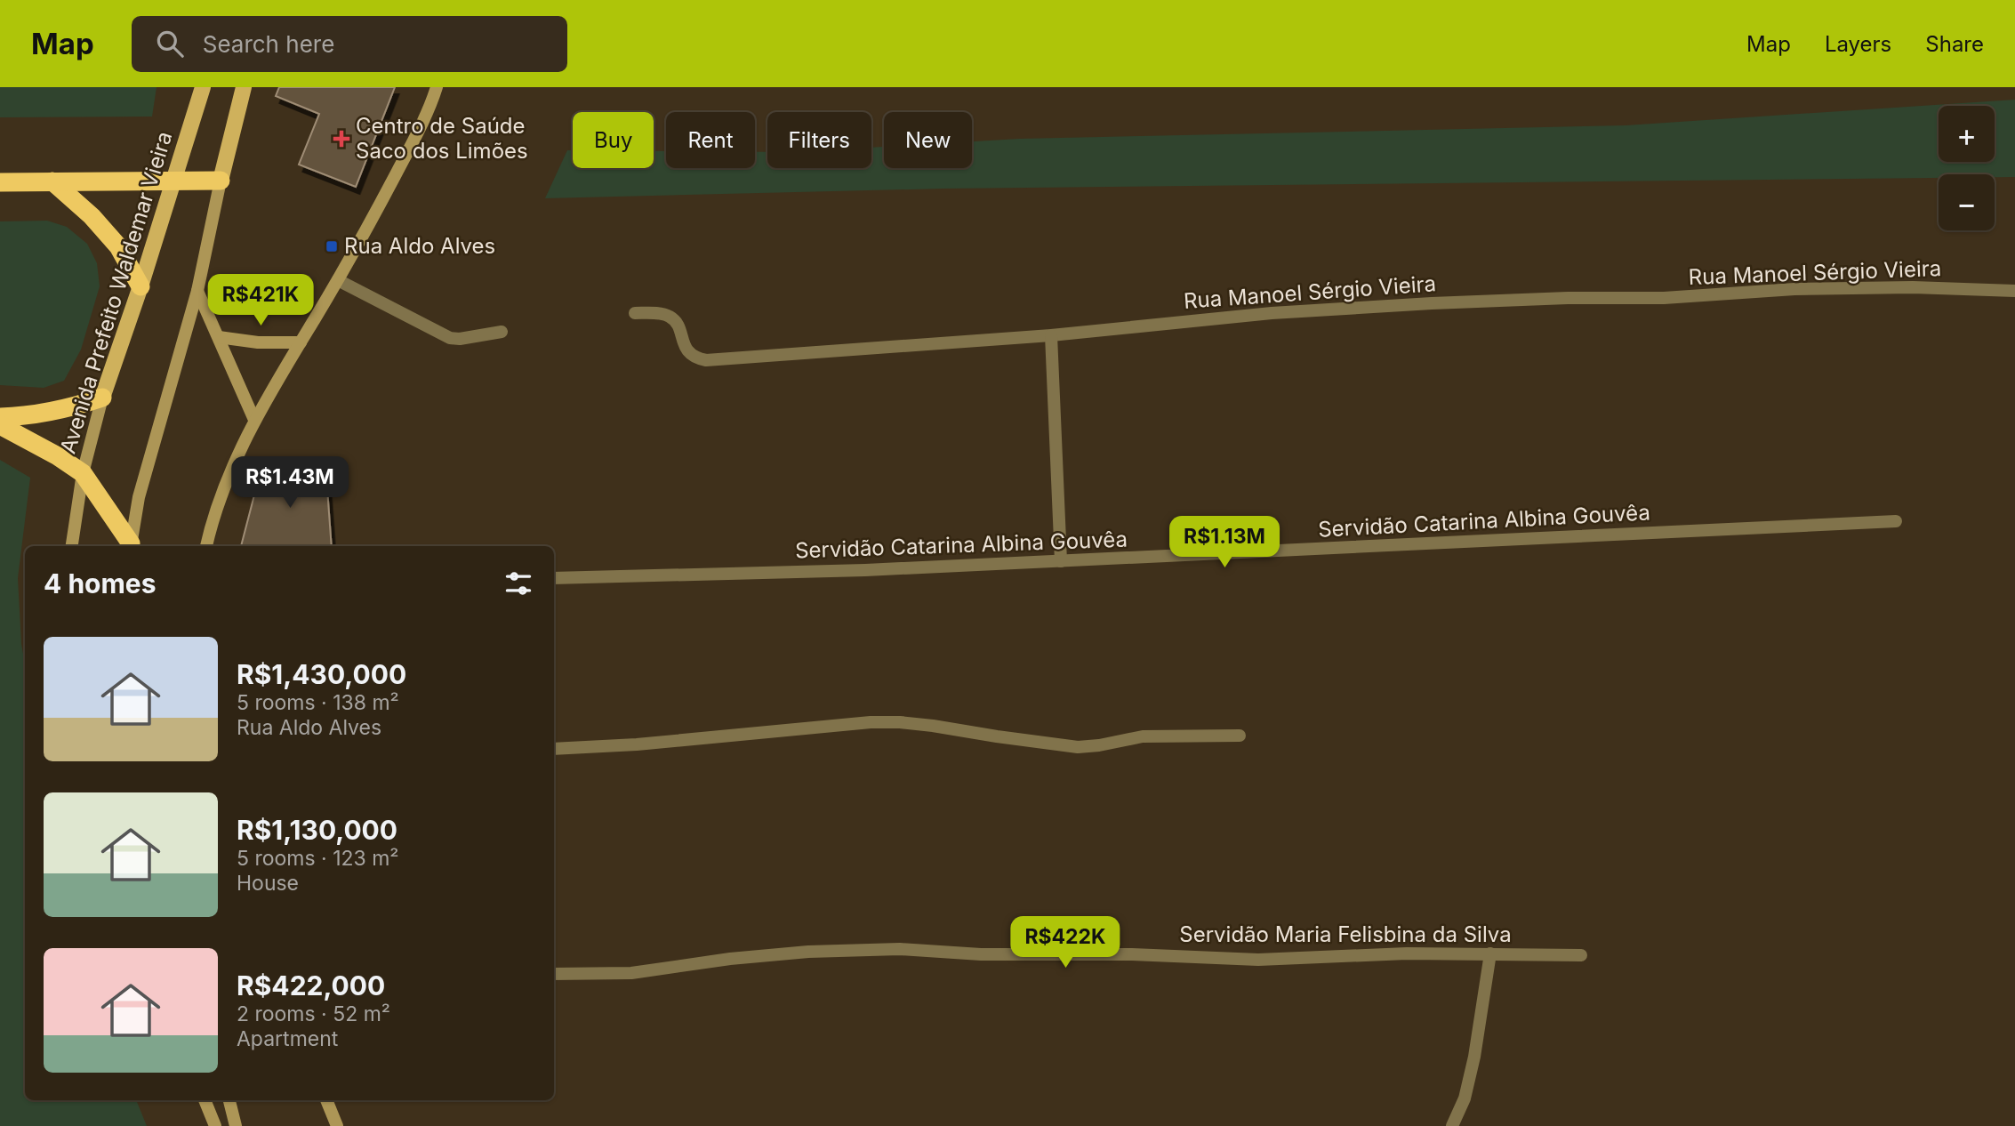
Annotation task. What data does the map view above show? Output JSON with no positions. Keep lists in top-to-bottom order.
{
  "streets": {
    "main road": ["Avenida Prefeito Waldemar Vieira"],
    "street": ["Rua Manoel Sérgio Vieira", "Servidão Catarina Albina Gouvêa", "Servidão Maria Felisbina da Silva"]
  },
  "places": {
    "health": ["Centro de Saúde Saco dos Limões"],
    "transit": ["Rua Aldo Alves"]
  },
  "page": {
    "header": "Map",
    "search": "Search here",
    "nav": ["Map", "Layers", "Share"],
    "map_buttons": ["+", "−"],
    "chip": [
      "Buy",
      "Rent",
      "Filters",
      "New"
    ],
    "price": [
      "R$421K",
      "R$1.43M",
      "R$1.13M",
      "R$422K"
    ],
    "heading": "4 homes",
    "list": [
      {
        "name": "R$1,430,000",
        "note": "5 rooms · 138 m² · Rua Aldo Alves"
      },
      {
        "name": "R$1,130,000",
        "note": "5 rooms · 123 m² · House"
      },
      {
        "name": "R$422,000",
        "note": "2 rooms · 52 m² · Apartment"
      }
    ]
  }
}
